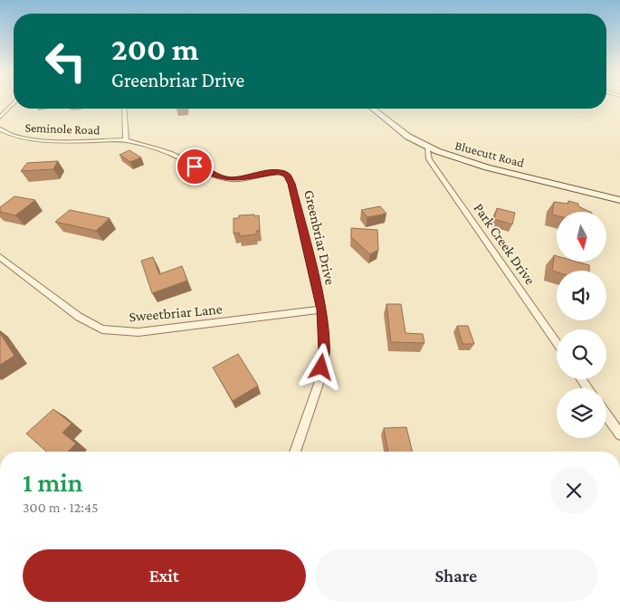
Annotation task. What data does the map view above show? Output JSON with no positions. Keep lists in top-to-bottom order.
{
  "streets": {
    "street": [
      "Seminole Road",
      "Bluecutt Road",
      "Greenbriar Drive",
      "Park Creek Drive",
      "Sweetbriar Lane"
    ]
  },
  "crossings": [
    ["Seminole Road", "Greenbriar Drive"],
    ["Bluecutt Road", "Park Creek Drive"],
    ["Greenbriar Drive", "Sweetbriar Lane"]
  ],
  "north": "bottom",
  "page": {
    "turn": ["200 m", "Greenbriar Drive"],
    "heading": ["1 min", "300 m · 12:45"],
    "buttons": ["Exit", "Share"]
  }
}
